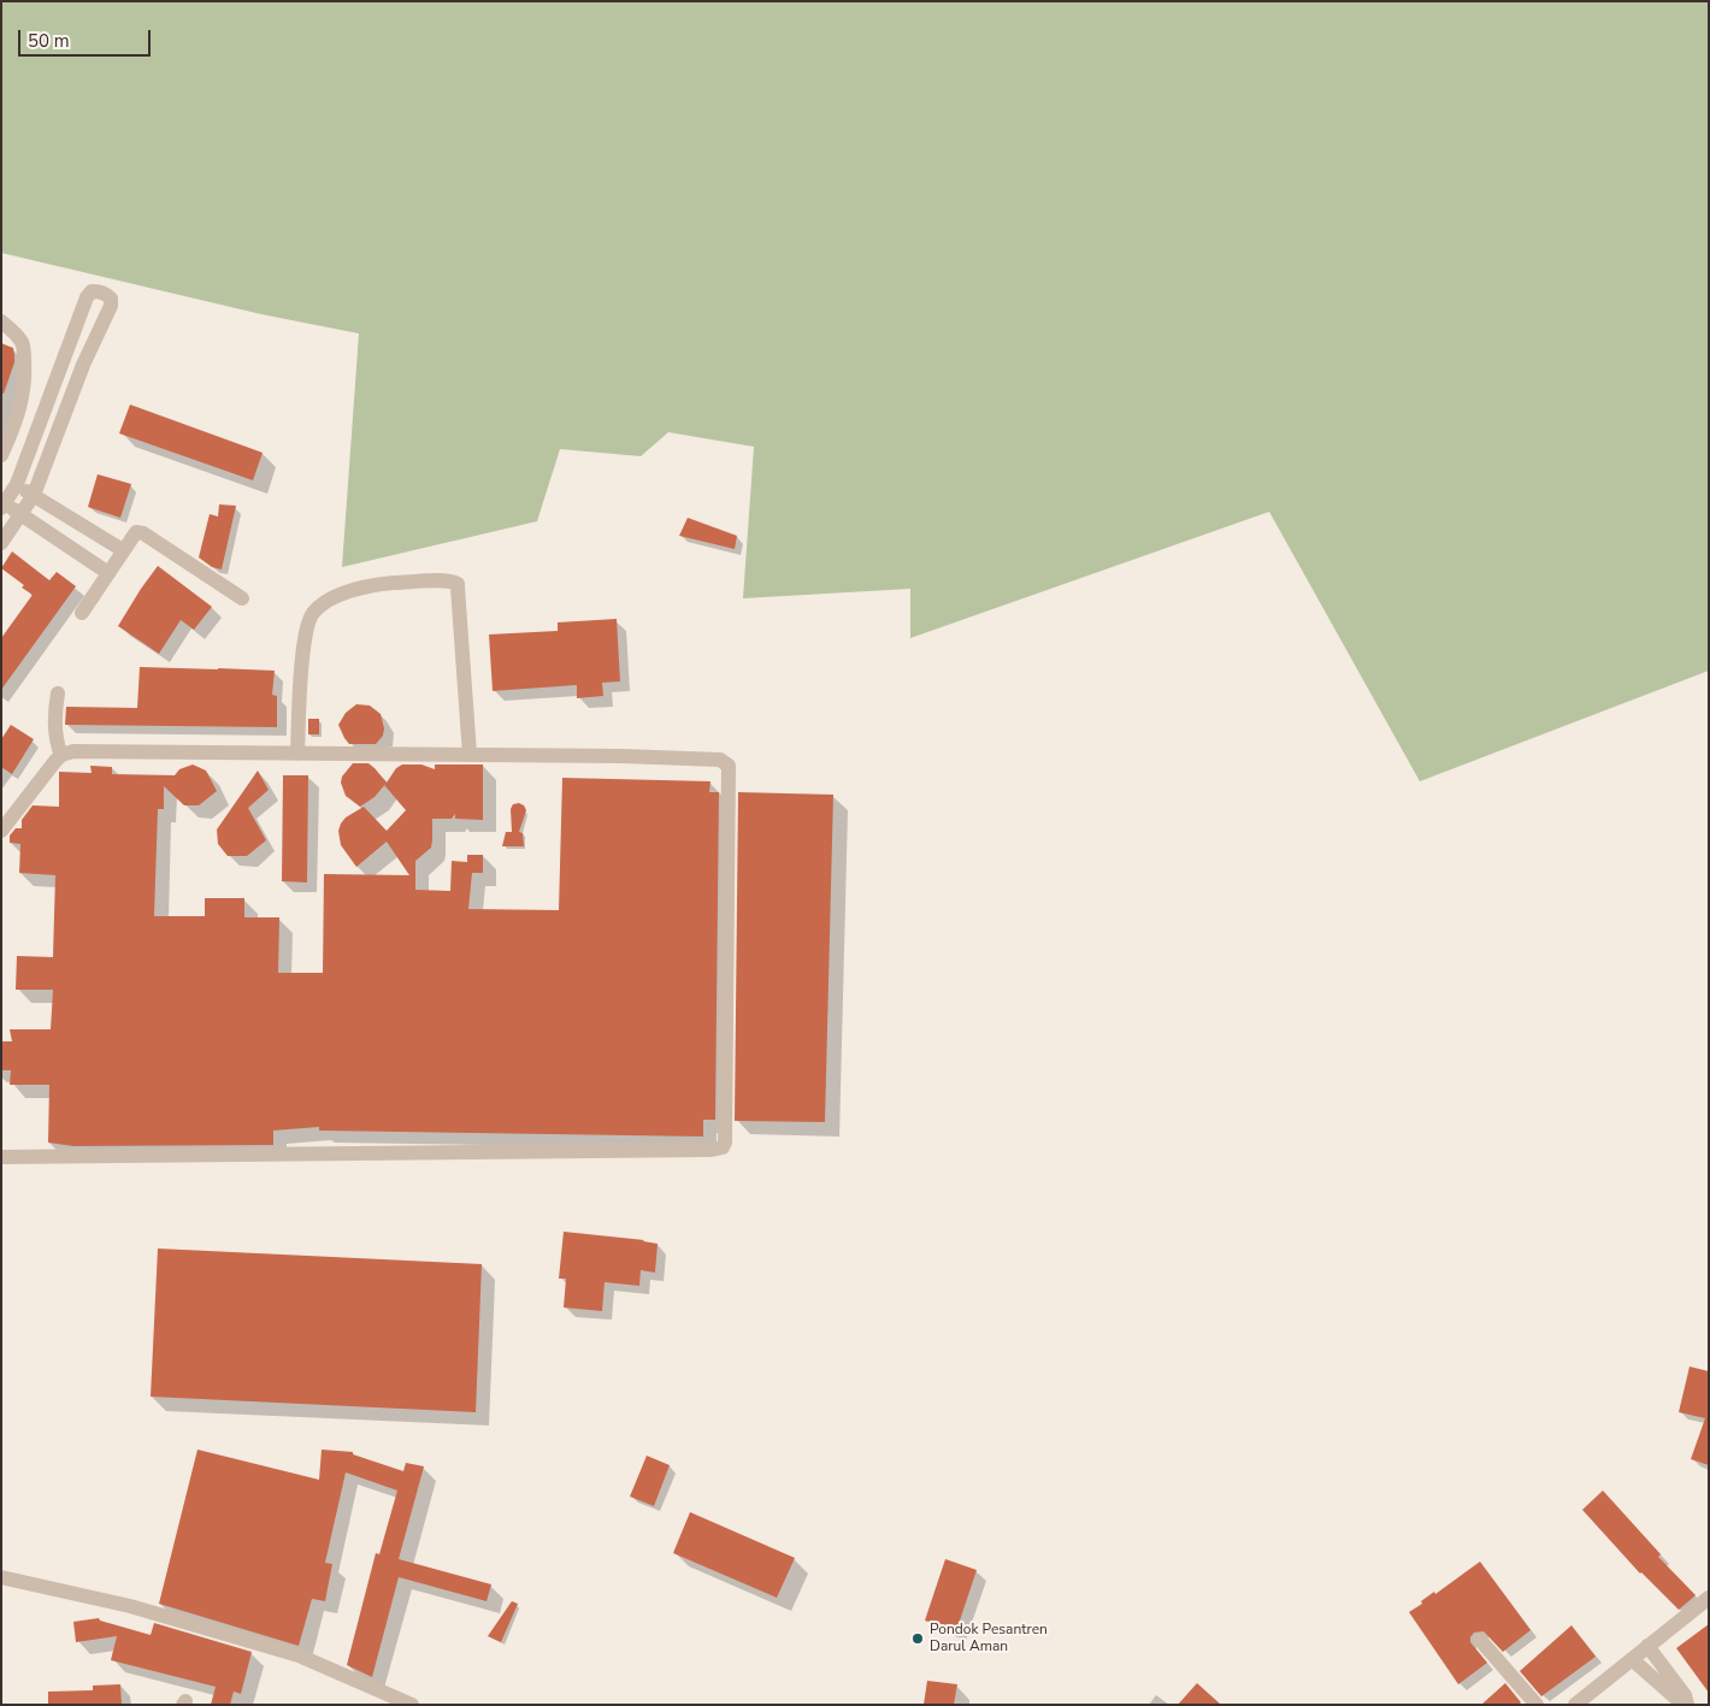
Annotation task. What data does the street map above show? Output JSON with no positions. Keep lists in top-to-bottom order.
{
  "places": ["Pondok Pesantren Darul Aman"],
  "scale_bar": "50 m"
}
